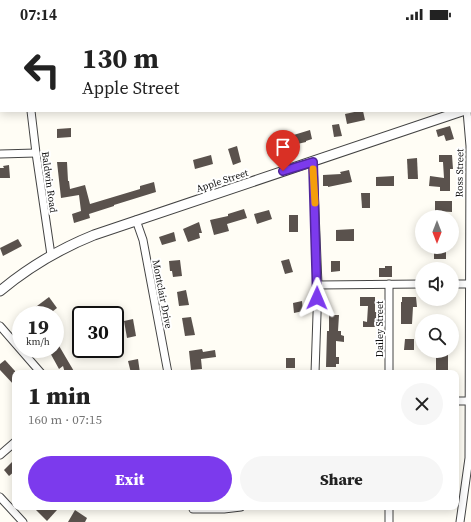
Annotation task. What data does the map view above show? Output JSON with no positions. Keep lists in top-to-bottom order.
{
  "streets": {
    "street": [
      "Ross Street",
      "Apple Street",
      "Baldwin Road",
      "Montclair Drive",
      "Dailey Street"
    ]
  },
  "crossings": [
    ["Apple Street", "Baldwin Road"],
    ["Apple Street", "Montclair Drive"]
  ],
  "north": "bottom",
  "page": {
    "status": "07:14",
    "turn": ["130 m", "Apple Street"],
    "speed": "19 km/h",
    "limit": "30",
    "heading": ["1 min", "160 m · 07:15"],
    "buttons": ["Exit", "Share"]
  }
}
